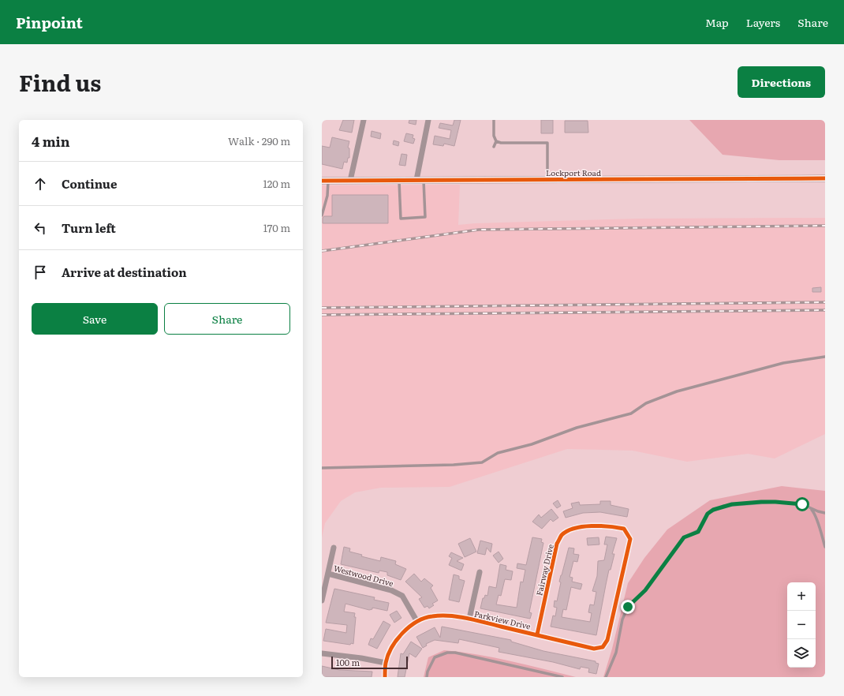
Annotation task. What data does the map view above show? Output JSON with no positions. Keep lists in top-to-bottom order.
{
  "streets": {
    "street": [
      "Lockport Road",
      "Fairway Drive",
      "Westwood Drive",
      "Parkview Drive"
    ]
  },
  "crossings": [
    ["Fairway Drive", "Parkview Drive"],
    ["Westwood Drive", "Parkview Drive"]
  ],
  "scale_bar": "100 m",
  "page": {
    "header": "Pinpoint",
    "nav": ["Map", "Layers", "Share"],
    "title": "Find us",
    "buttons": [
      "Directions",
      ["Save", "Share"]
    ],
    "heading": ["4 min", "Walk · 290 m"],
    "list": [
      ["Continue", "120 m"],
      ["Turn left", "170 m"],
      "Arrive at destination"
    ],
    "map_buttons": ["+", "−"],
    "scale": "100 m"
  }
}
